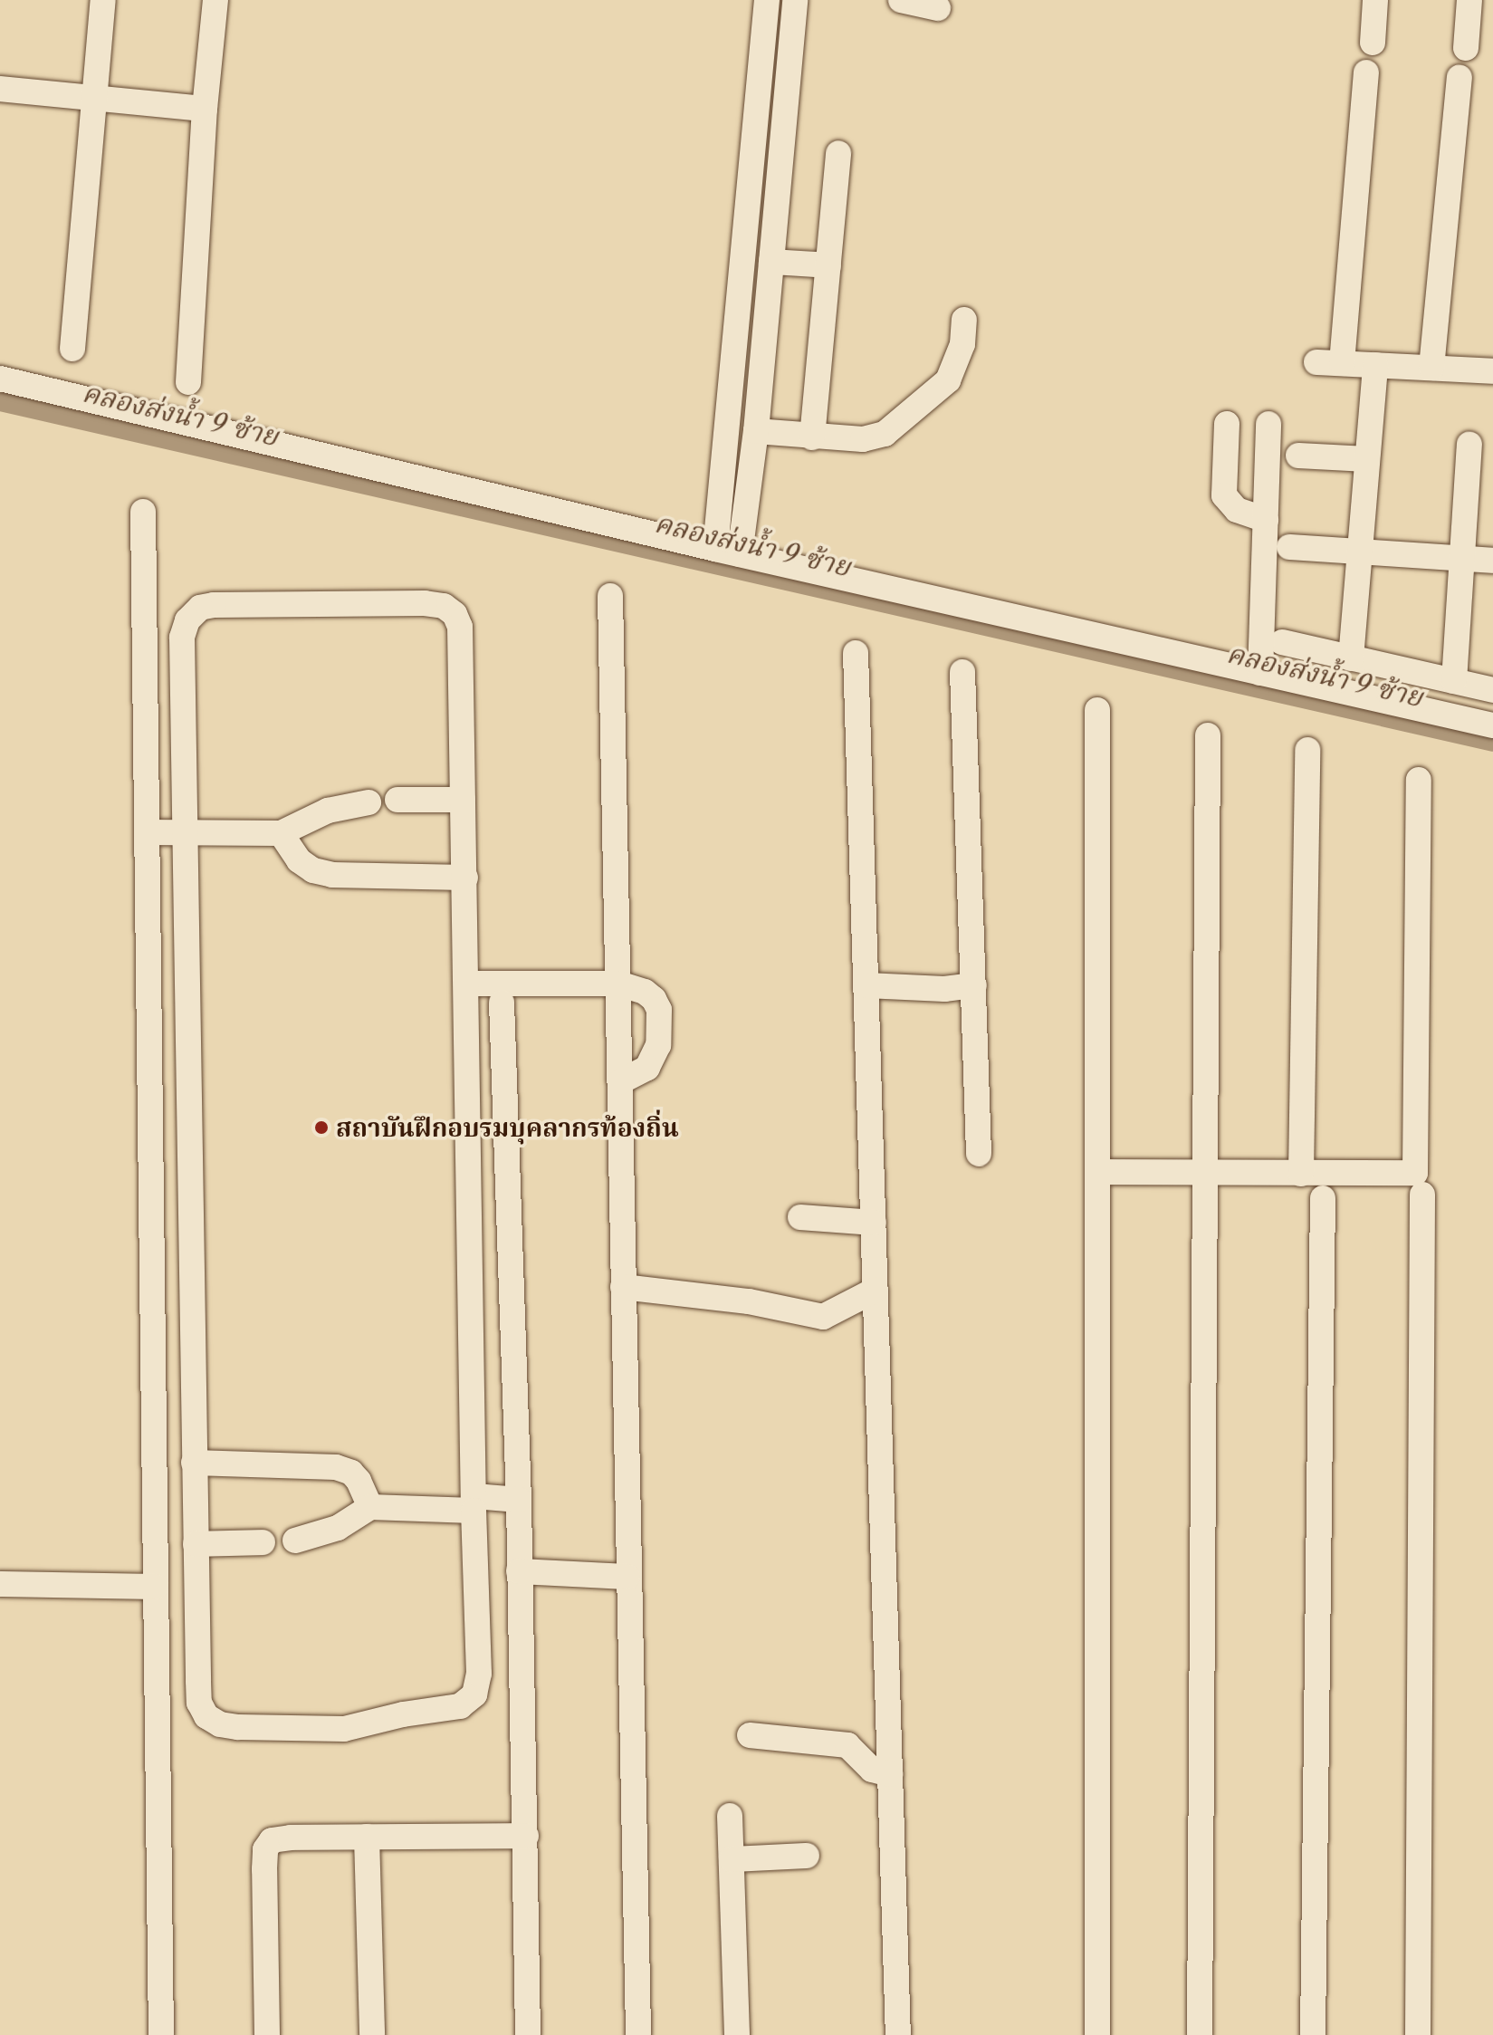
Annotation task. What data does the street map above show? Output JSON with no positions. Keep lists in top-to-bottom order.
{
  "water": ["คลองส่งน้ำ 9 ซ้าย"],
  "places": ["สถาบันฝึกอบรมบุคลากรท้องถิ่น"]
}
